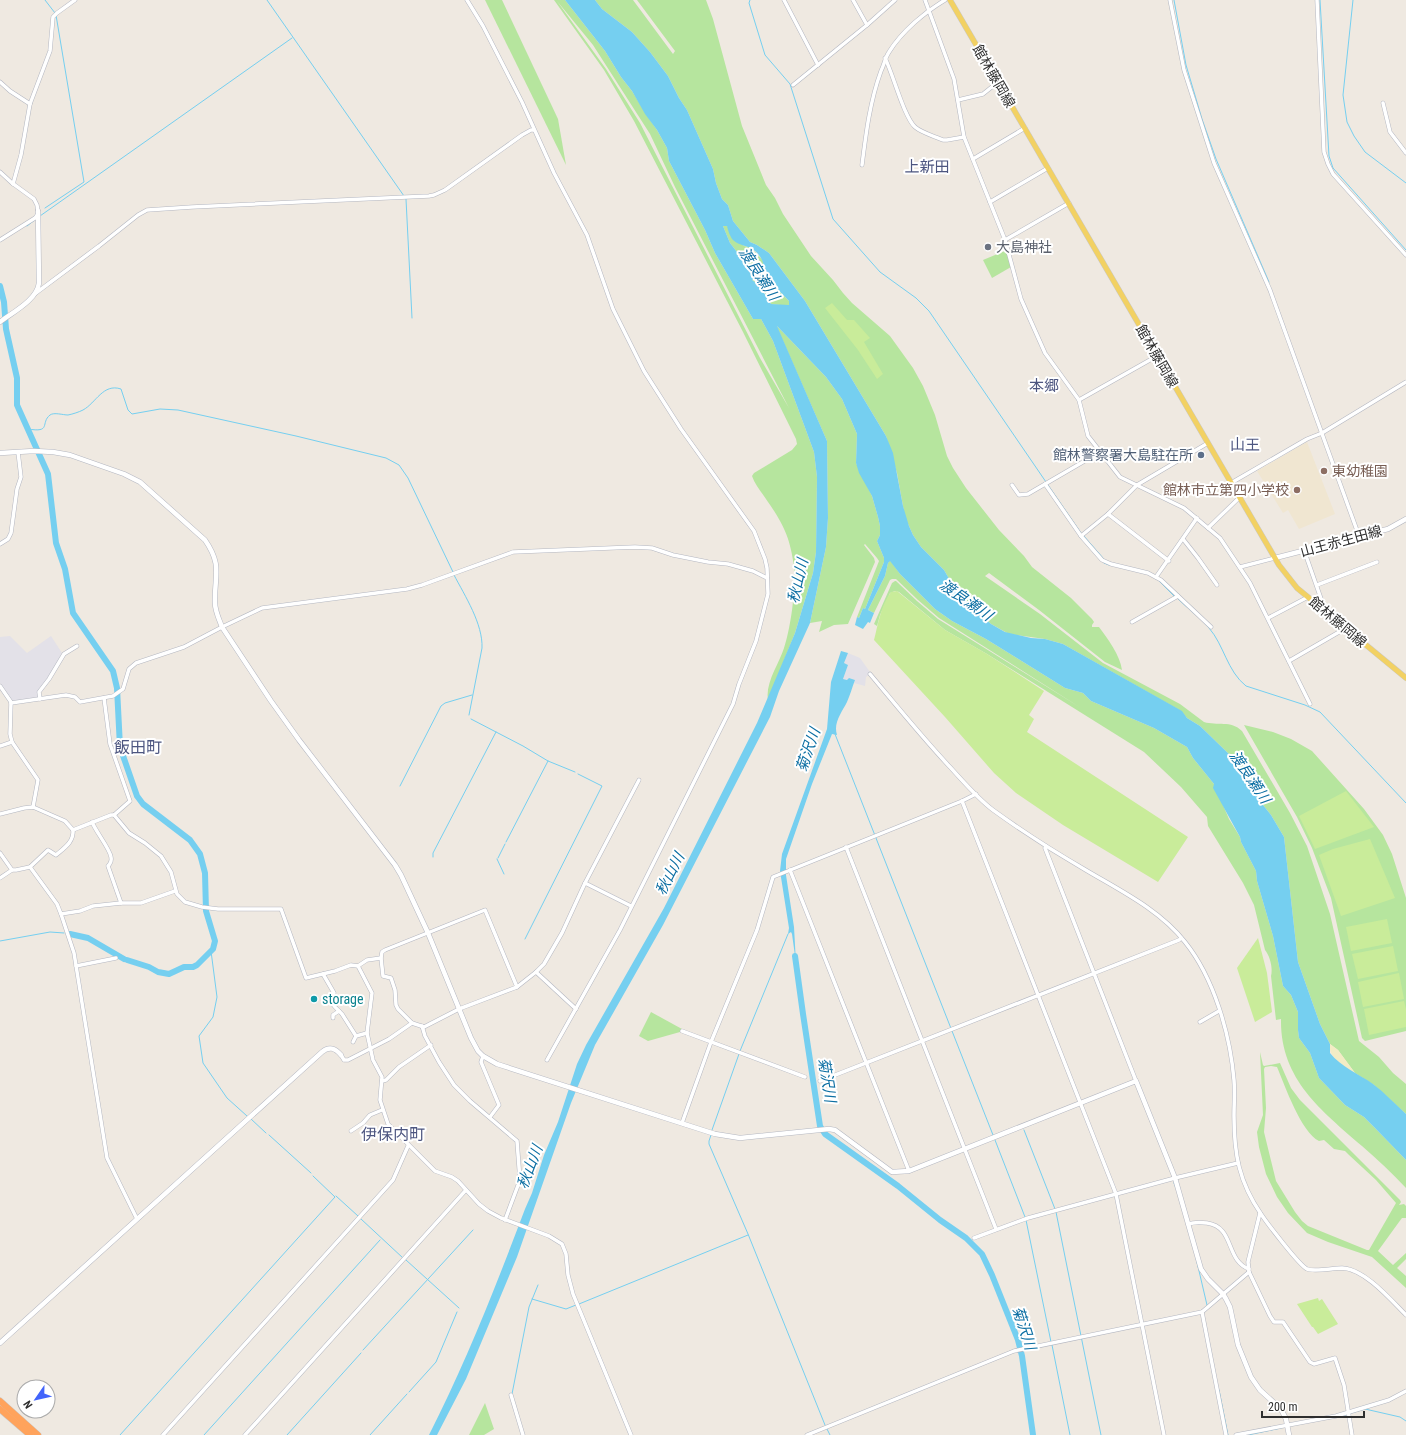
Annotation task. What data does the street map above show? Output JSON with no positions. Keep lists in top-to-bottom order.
{
  "streets": {
    "main road": ["館林藤岡線"],
    "street": ["山王赤生田線"]
  },
  "crossings": [
    ["館林藤岡線", "山王赤生田線"]
  ],
  "districts": [
    "上新田",
    "本郷",
    "山王",
    "飯田町",
    "伊保内町"
  ],
  "water": ["渡良瀬川", "秋山川", "菊沢川"],
  "places": [
    "大島神社",
    "館林警察署大島駐在所",
    "東幼稚園",
    "館林市立第四小学校",
    "storage"
  ],
  "scale_bar": "200 m",
  "north": "bottom left"
}
